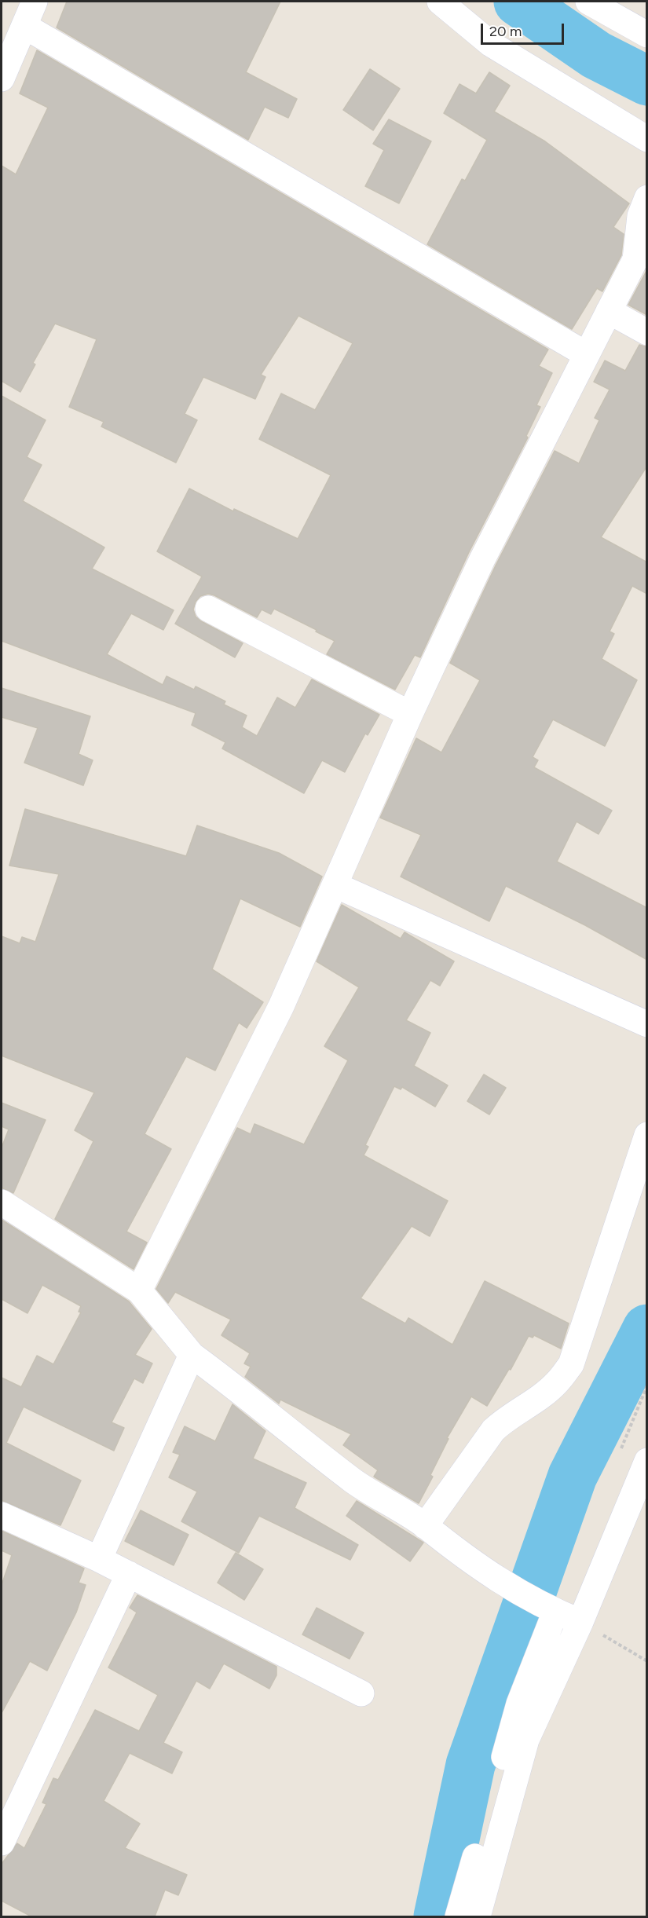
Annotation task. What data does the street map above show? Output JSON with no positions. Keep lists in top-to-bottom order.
{
  "scale_bar": "20 m"
}
